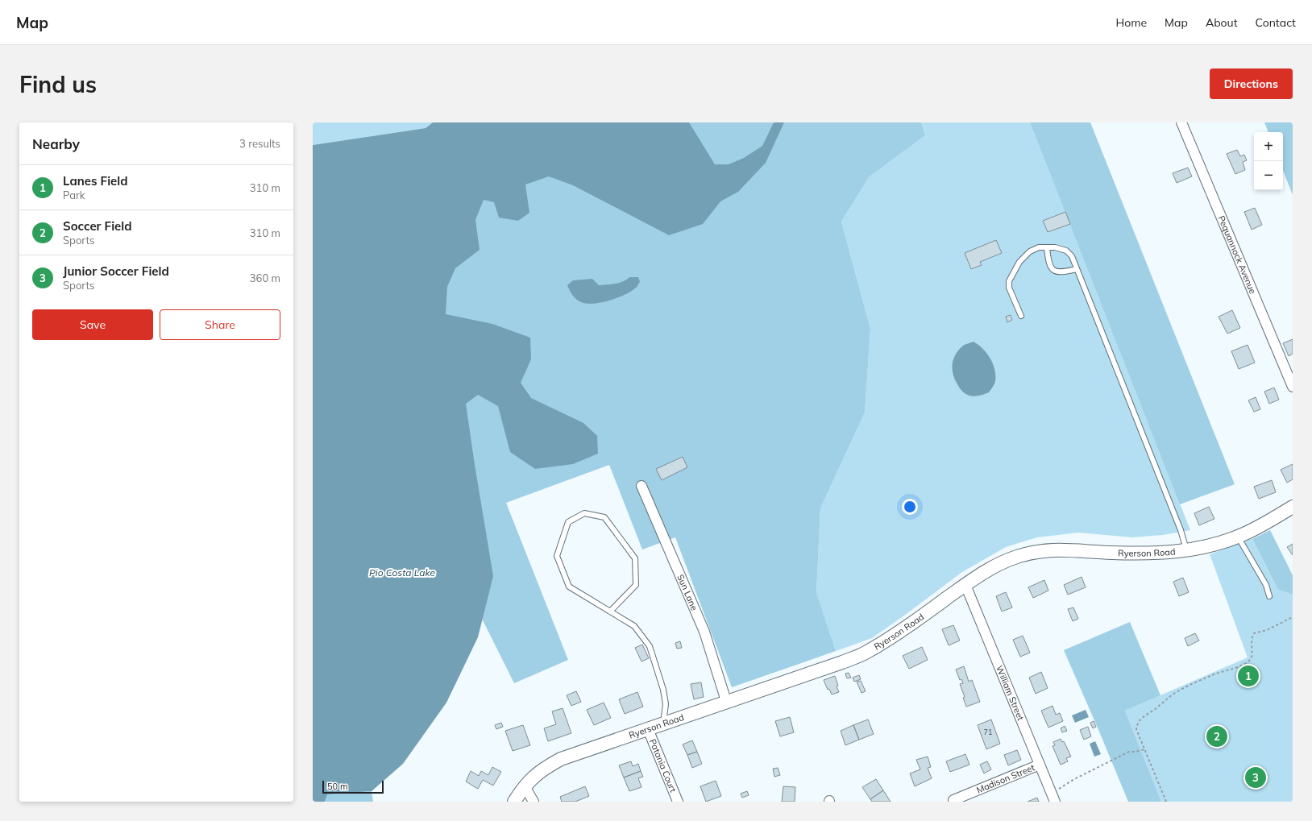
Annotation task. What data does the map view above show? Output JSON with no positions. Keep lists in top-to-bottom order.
{
  "streets": {
    "street": [
      "Pequannock Avenue",
      "Ryerson Road",
      "Sun Lane",
      "William Street",
      "Patania Court",
      "Madison Street"
    ]
  },
  "crossings": [
    ["Ryerson Road", "Sun Lane"],
    ["Ryerson Road", "William Street"],
    ["Ryerson Road", "Patania Court"],
    ["William Street", "Madison Street"]
  ],
  "water": ["Pio Costa Lake"],
  "house_numbers": ["71"],
  "scale_bar": "50 m",
  "page": {
    "header": "Map",
    "nav": [
      "Home",
      "Map",
      "About",
      "Contact"
    ],
    "buttons": [
      "Directions",
      ["Save", "Share"]
    ],
    "title": "Find us",
    "heading": ["Nearby", "3 results"],
    "map_buttons": ["+", "−"],
    "list": [
      {
        "mark": "1",
        "name": "Lanes Field",
        "note": "Park",
        "value": "310 m"
      },
      {
        "mark": "2",
        "name": "Soccer Field",
        "note": "Sports",
        "value": "310 m"
      },
      {
        "mark": "3",
        "name": "Junior Soccer Field",
        "note": "Sports",
        "value": "360 m"
      }
    ],
    "pins": ["1", "2", "3"],
    "scale": "50 m"
  }
}
